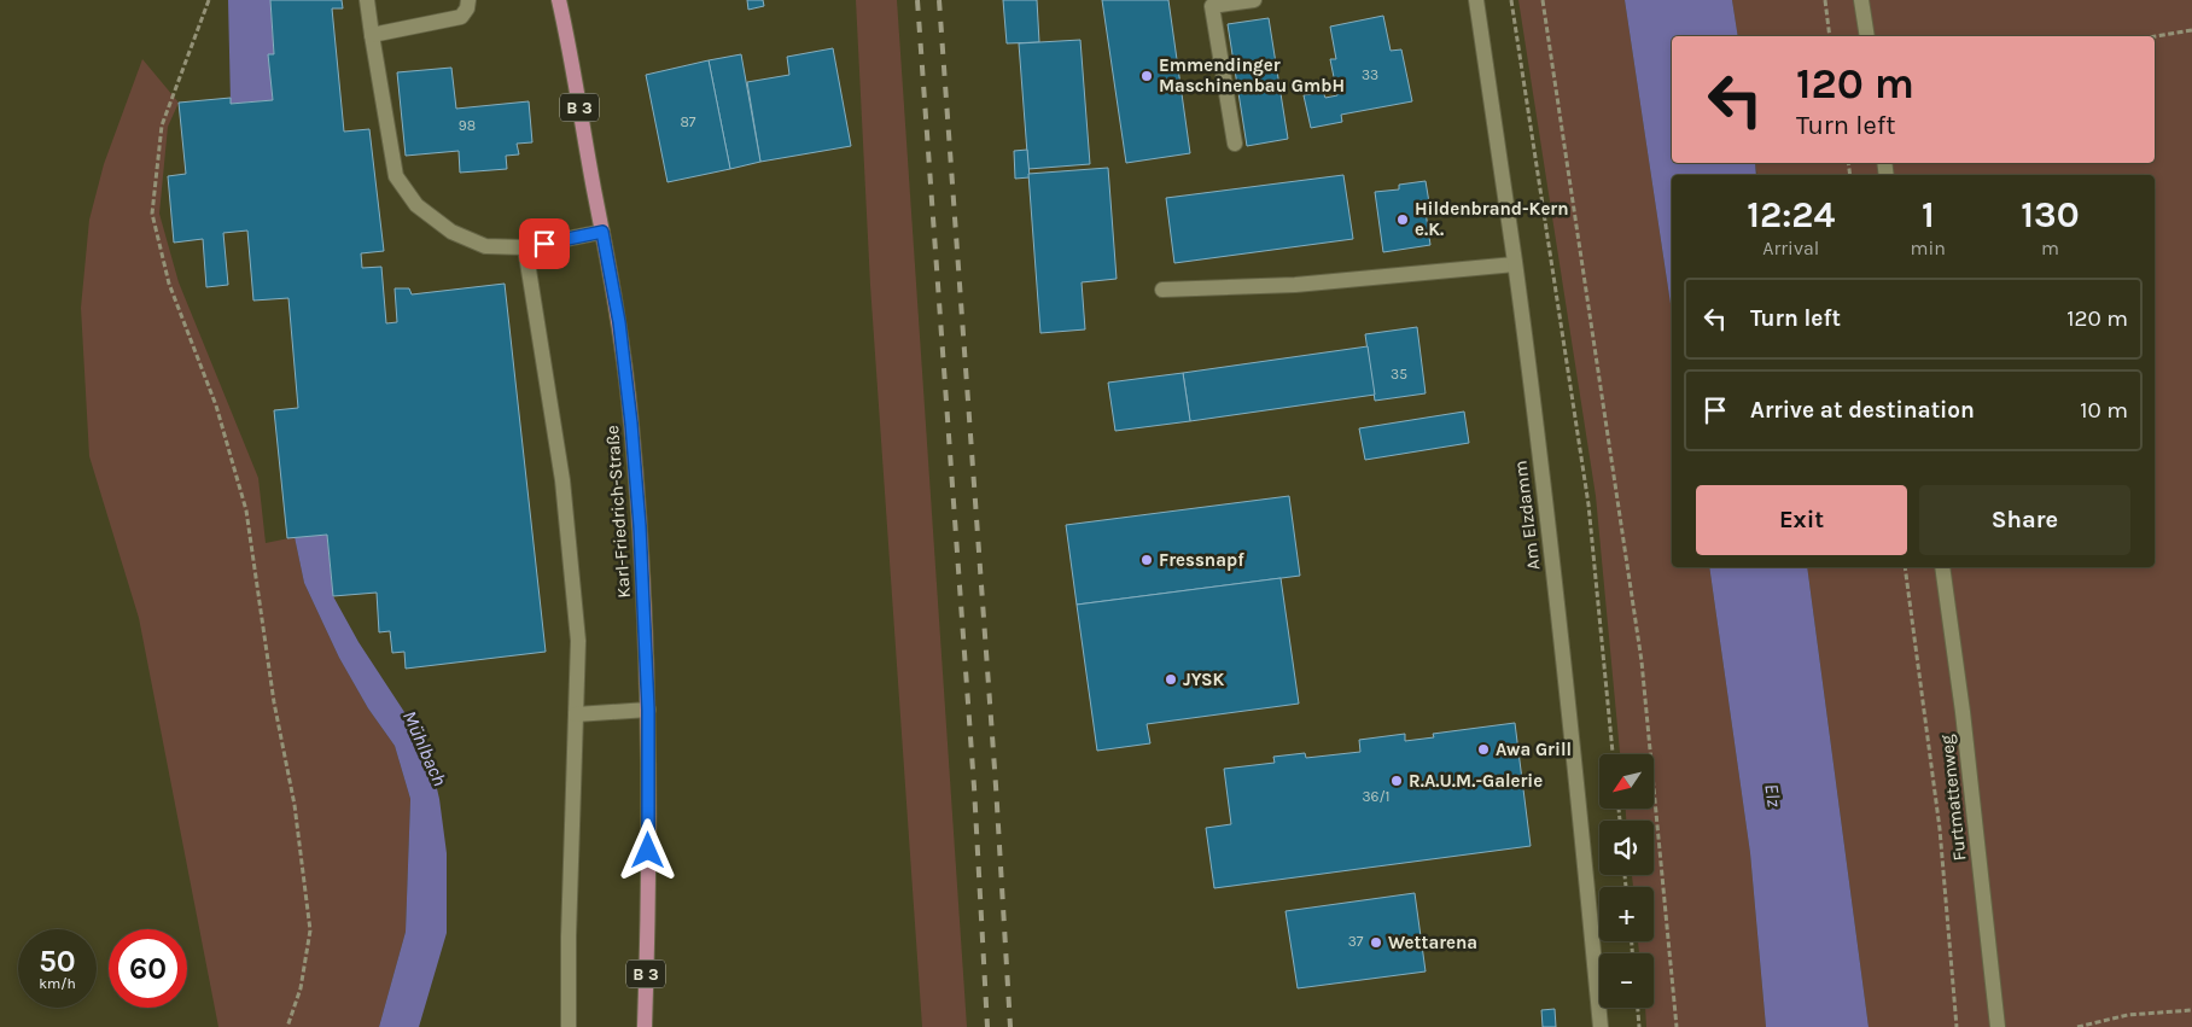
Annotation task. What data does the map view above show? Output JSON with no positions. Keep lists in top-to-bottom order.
{
  "streets": {
    "main road": ["B 3", "Karl-Friedrich-Straße"],
    "street": ["Am Elzdamm", "Furtmattenweg"]
  },
  "water": ["Mühlbach", "Elz"],
  "places": [
    "Emmendinger Maschinenbau GmbH",
    "Hildenbrand-Kern e.K.",
    "Fressnapf",
    "JYSK",
    "Awa Grill",
    "R.A.U.M.-Galerie",
    "Wettarena"
  ],
  "house_numbers": [
    "33",
    "87",
    "98",
    "35",
    "36/1",
    "37"
  ],
  "north": "bottom left",
  "page": {
    "turn": ["120 m", "Turn left"],
    "eta": [
      "12:24",
      "Arrival",
      "1",
      "min",
      "130",
      "m"
    ],
    "list": [
      {
        "name": "Turn left",
        "value": "120 m"
      },
      {
        "name": "Arrive at destination",
        "value": "10 m"
      }
    ],
    "buttons": ["Exit", "Share"],
    "map_buttons": ["+", "−"],
    "speed": "50 km/h",
    "limit": "60"
  }
}
